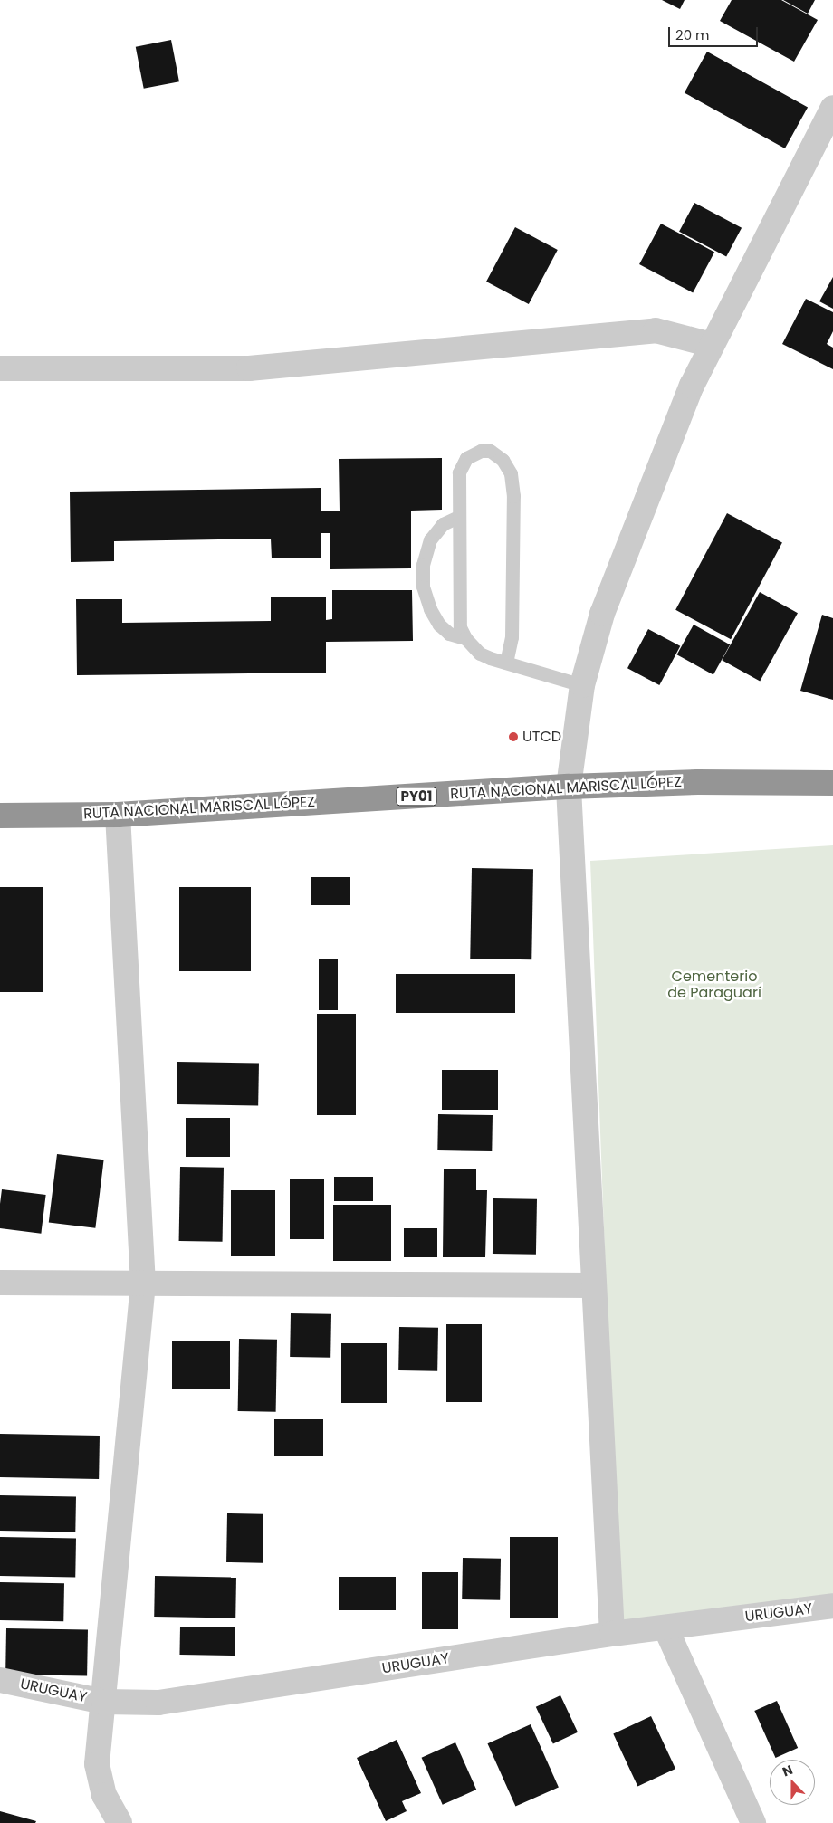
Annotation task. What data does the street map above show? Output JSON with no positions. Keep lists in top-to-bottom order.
{
  "streets": {
    "highway": ["RUTA NACIONAL MARISCAL LÓPEZ", "PY01"],
    "street": ["URUGUAY"]
  },
  "parks": ["Cementerio de Paraguarí"],
  "places": ["UTCD"],
  "scale_bar": "20 m",
  "north": "top"
}
